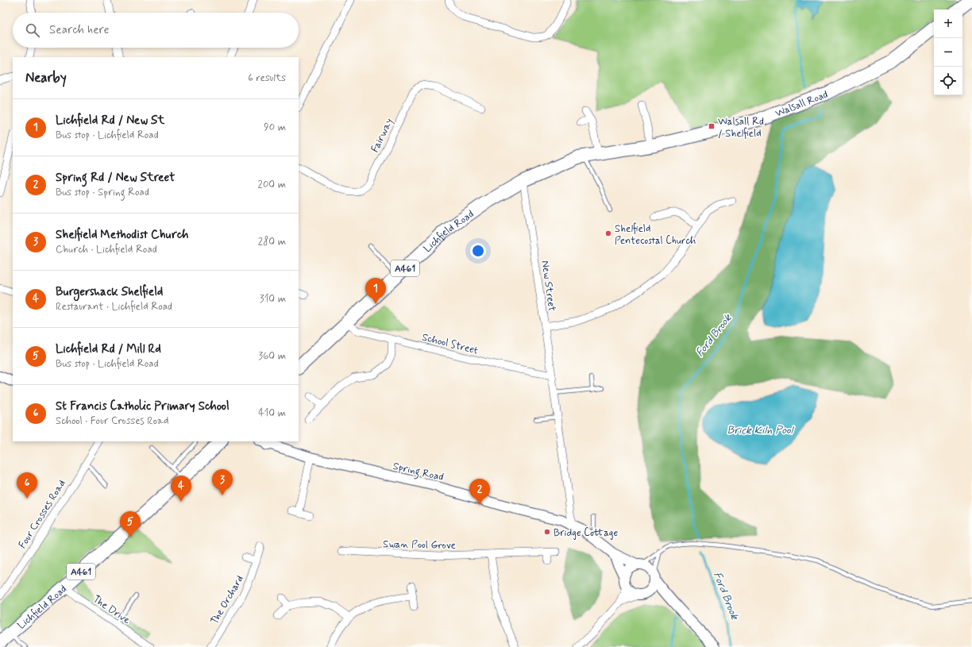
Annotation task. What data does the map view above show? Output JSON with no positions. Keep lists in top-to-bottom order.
{
  "streets": {
    "highway": ["Walsall Road", "Lichfield Road", "A461"],
    "street": [
      "Fairway",
      "New Street",
      "School Street",
      "Spring Road",
      "Four Crosses Road",
      "Swan Pool Grove",
      "The Orchard",
      "The Drive"
    ]
  },
  "crossings": [
    ["Walsall Road", "Lichfield Road"],
    ["Walsall Road", "New Street"],
    ["Lichfield Road", "New Street"],
    ["Lichfield Road", "School Street"],
    ["Lichfield Road", "The Drive"],
    ["New Street", "School Street"],
    ["New Street", "Spring Road"]
  ],
  "water": ["Ford Brook", "Brick Kiln Pool"],
  "places": {
    "transit": ["Walsall Rd / Shelfield"],
    "other": ["Shelfield Pentecostal Church", "Bridge Cottage"]
  },
  "page": {
    "map_buttons": ["+", "−"],
    "search": "Search here",
    "heading": ["Nearby", "6 results"],
    "list": [
      {
        "mark": "1",
        "name": "Lichfield Rd / New St",
        "note": "Bus stop · Lichfield Road",
        "value": "90 m"
      },
      {
        "mark": "2",
        "name": "Spring Rd / New Street",
        "note": "Bus stop · Spring Road",
        "value": "200 m"
      },
      {
        "mark": "3",
        "name": "Shelfield Methodist Church",
        "note": "Church · Lichfield Road",
        "value": "280 m"
      },
      {
        "mark": "4",
        "name": "Burgershack Shelfield",
        "note": "Restaurant · Lichfield Road",
        "value": "310 m"
      },
      {
        "mark": "5",
        "name": "Lichfield Rd / Mill Rd",
        "note": "Bus stop · Lichfield Road",
        "value": "360 m"
      },
      {
        "mark": "6",
        "name": "St Francis Catholic Primary School",
        "note": "School · Four Crosses Road",
        "value": "410 m"
      }
    ],
    "pins": [
      "1",
      "3",
      "6",
      "4",
      "2",
      "5"
    ]
  }
}
